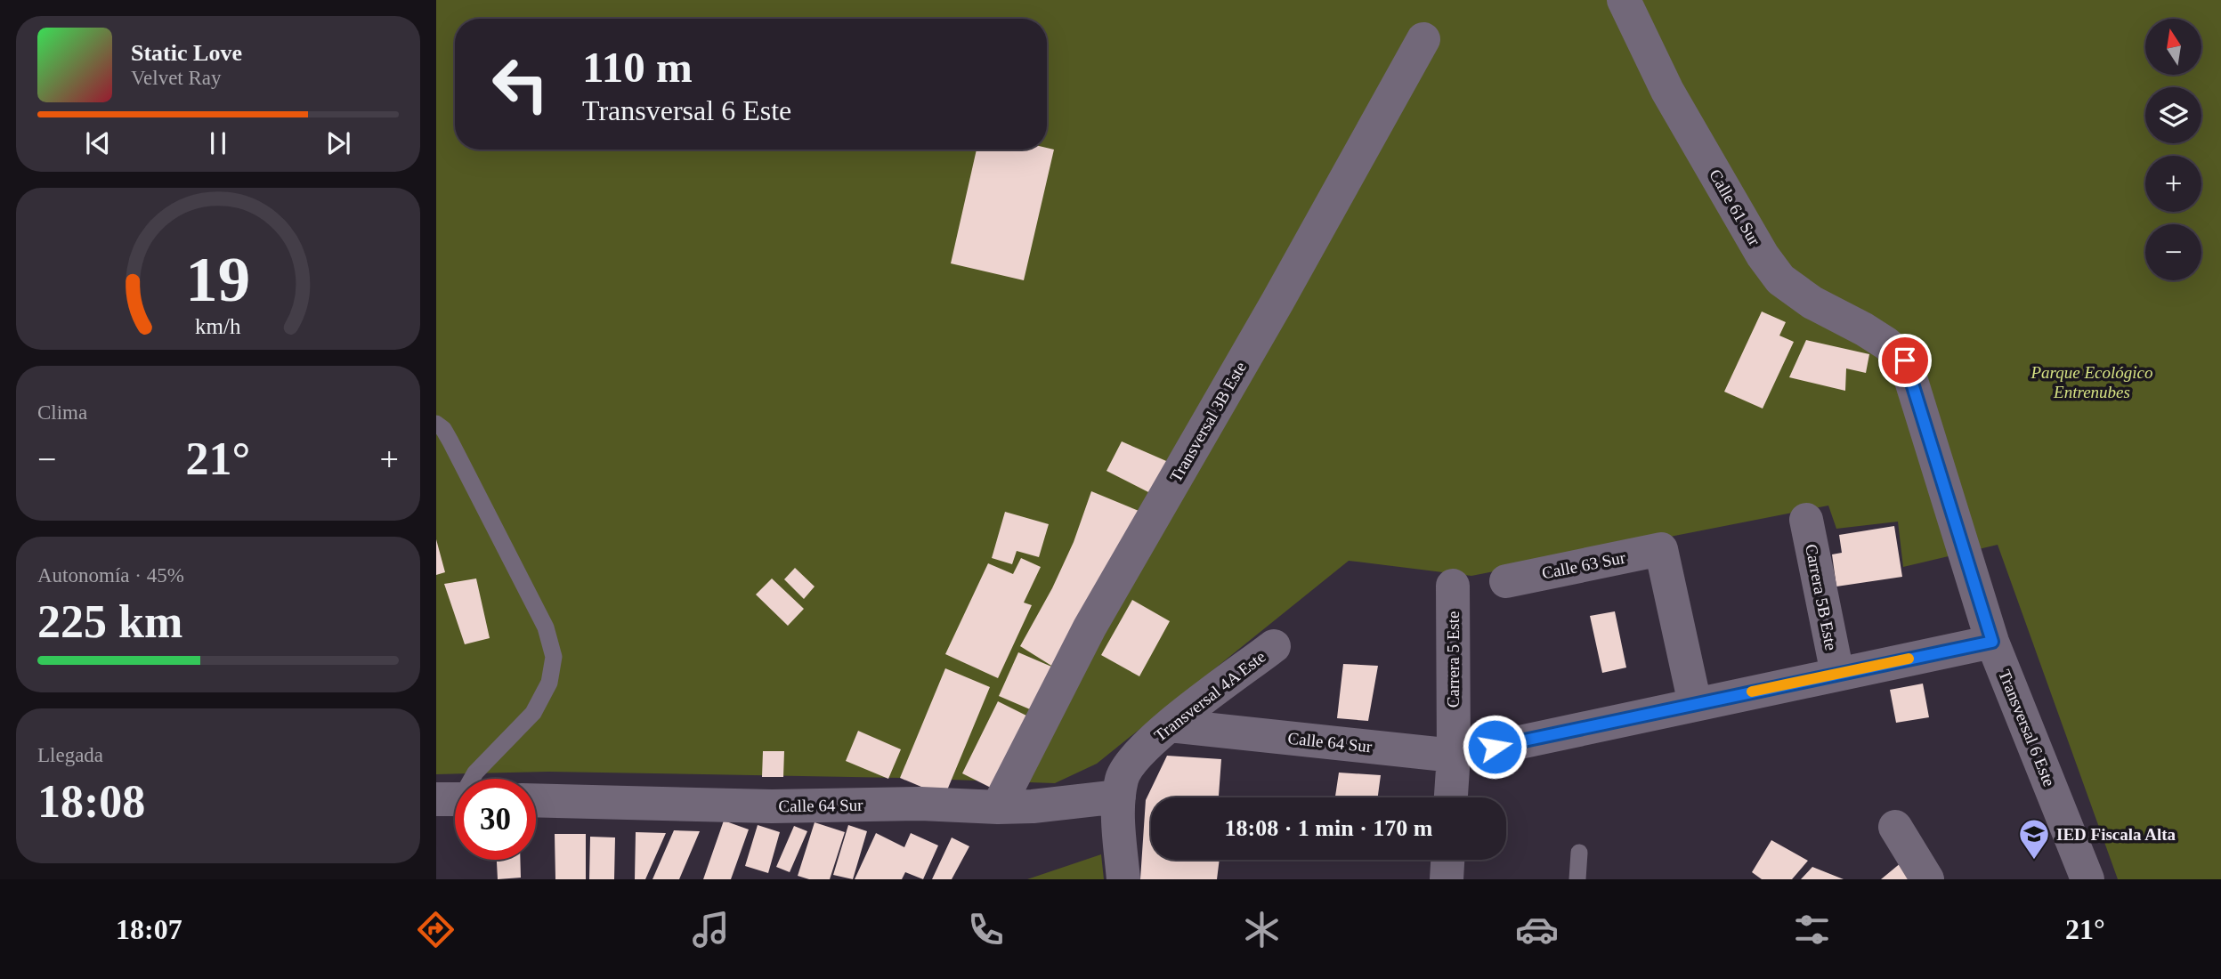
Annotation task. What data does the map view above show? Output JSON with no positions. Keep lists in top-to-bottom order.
{
  "streets": {
    "street": [
      "Calle 61 Sur",
      "Transversal 3B Este",
      "Calle 63 Sur",
      "Carrera 5B Este",
      "Carrera 5 Este",
      "Transversal 4A Este",
      "Transversal 6 Este",
      "Calle 64 Sur"
    ]
  },
  "crossings": [
    ["Calle 61 Sur", "Transversal 6 Este"],
    ["Transversal 3B Este", "Calle 64 Sur"],
    ["Carrera 5 Este", "Calle 64 Sur"],
    ["Transversal 4A Este", "Calle 64 Sur"]
  ],
  "parks": ["Parque Ecológico Entrenubes"],
  "places": {
    "school or university": ["IED Fiscala Alta"]
  },
  "north": "top",
  "page": {
    "map_buttons": ["+", "−"],
    "turn": ["110 m", "Transversal 6 Este"],
    "song": ["Static Love", "Velvet Ray"],
    "tile": [
      "Clima",
      ["Autonomía · 45%", "225 km"],
      ["Llegada", "18:08"]
    ],
    "heat": ["−", "21°", "+"],
    "limit": "30",
    "trip": "18:08 · 1 min · 170 m",
    "tabs": ["18:07", "21°"],
    "gauge": ["19", "km/h"]
  }
}
